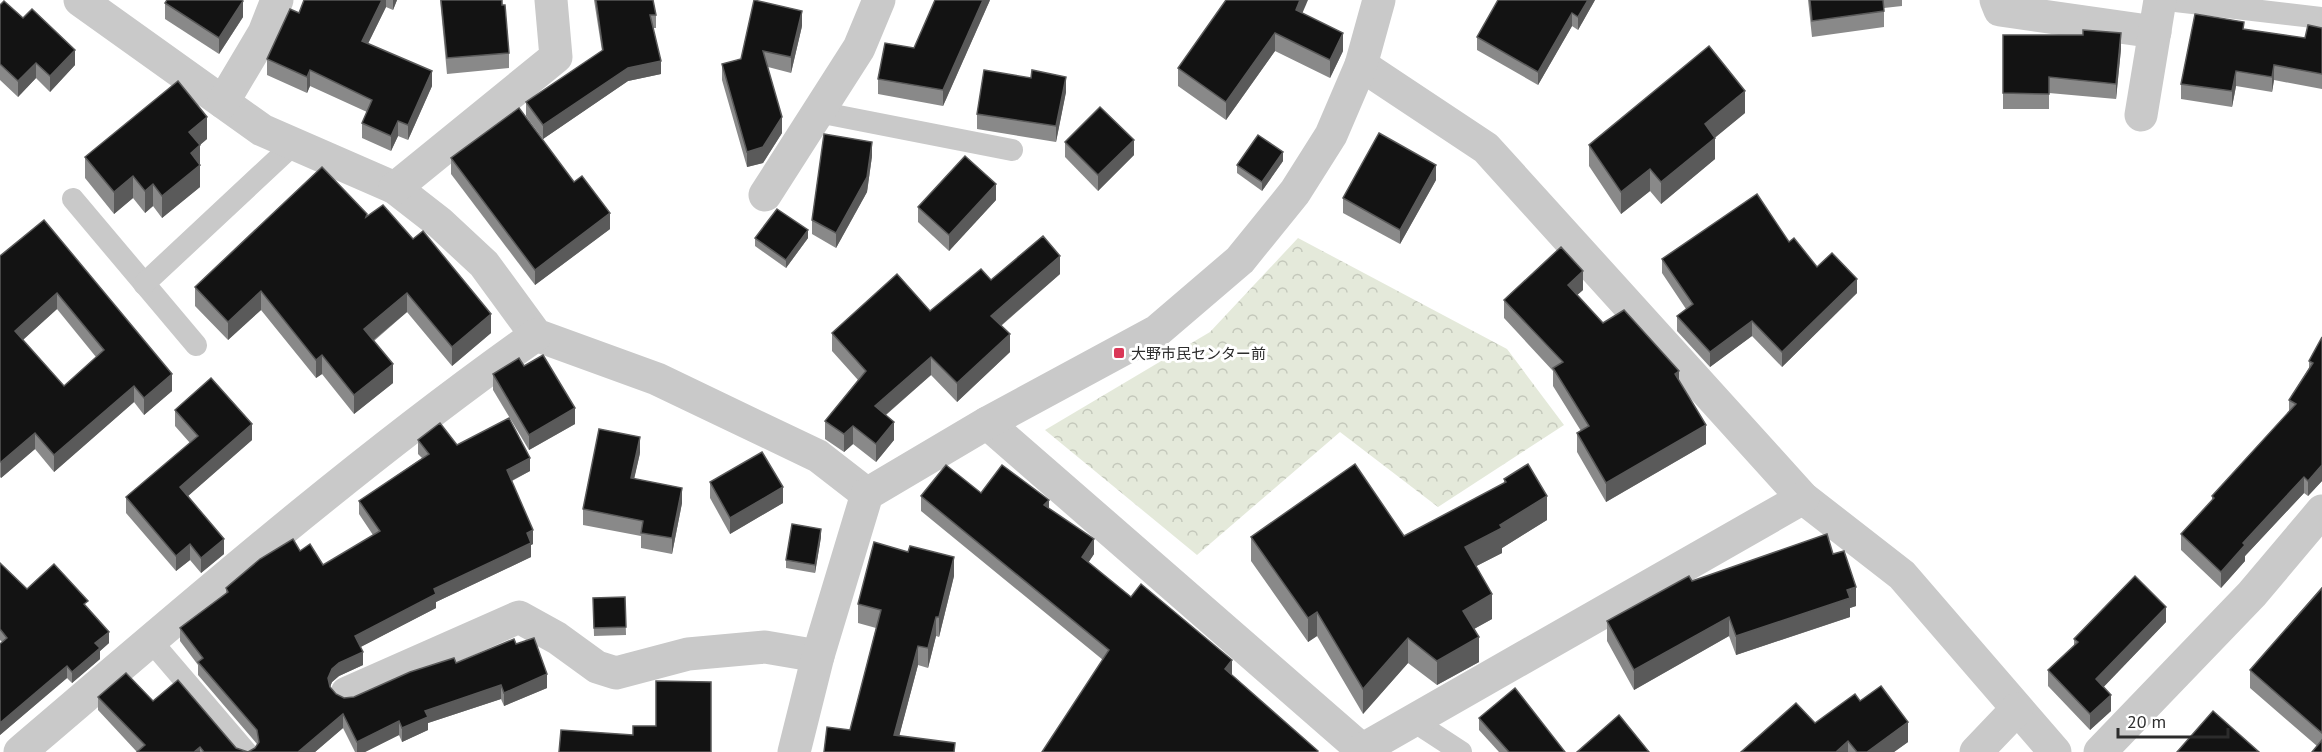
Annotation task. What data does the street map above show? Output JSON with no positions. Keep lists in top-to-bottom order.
{
  "places": {
    "transit": ["大野市民センター前"]
  },
  "scale_bar": "20 m"
}
